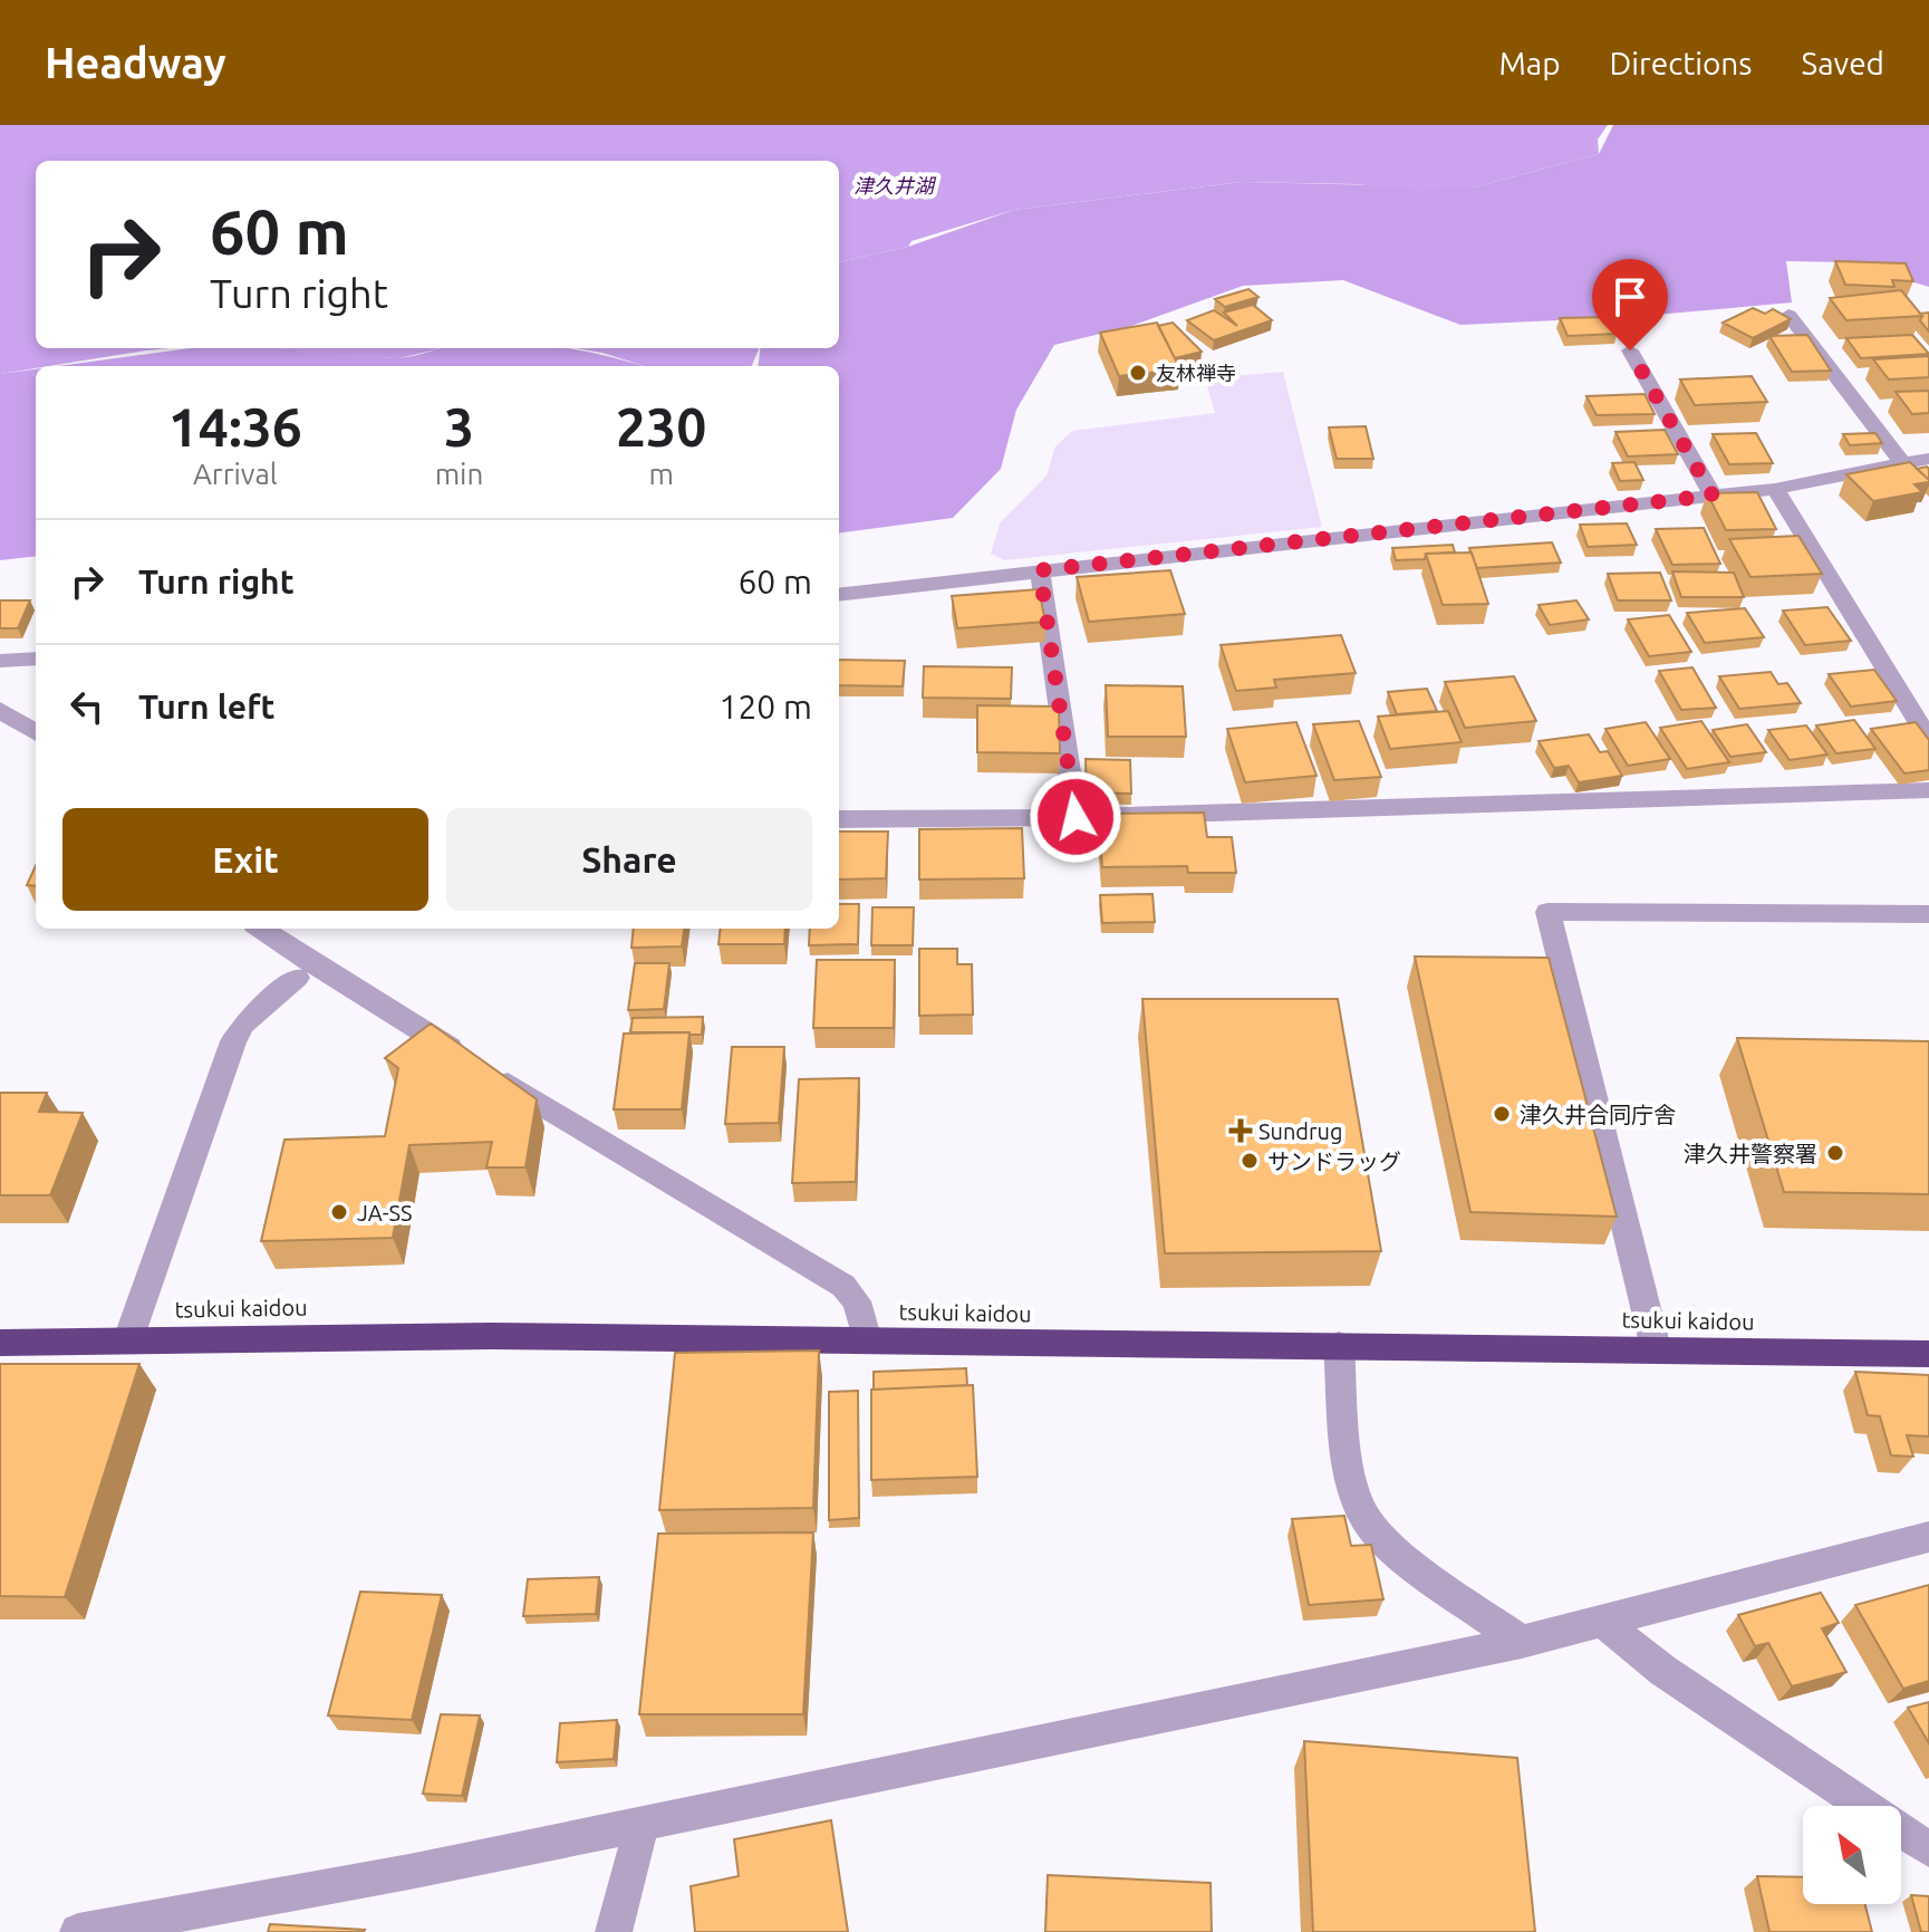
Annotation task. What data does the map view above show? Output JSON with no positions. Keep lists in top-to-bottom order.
{
  "streets": {
    "highway": ["tsukui kaidou"]
  },
  "water": ["津久井湖"],
  "places": {
    "other": [
      "友林禅寺",
      "津久井合同庁舎",
      "津久井警察署",
      "サンドラッグ",
      "JA-SS"
    ],
    "health": ["Sundrug"]
  },
  "north": "top left",
  "page": {
    "header": "Headway",
    "nav": ["Map", "Directions", "Saved"],
    "turn": ["60 m", "Turn right"],
    "eta": [
      "14:36",
      "Arrival",
      "3",
      "min",
      "230",
      "m"
    ],
    "list": [
      {
        "name": "Turn right",
        "value": "60 m"
      },
      {
        "name": "Turn left",
        "value": "120 m"
      }
    ],
    "buttons": ["Exit", "Share"]
  }
}
